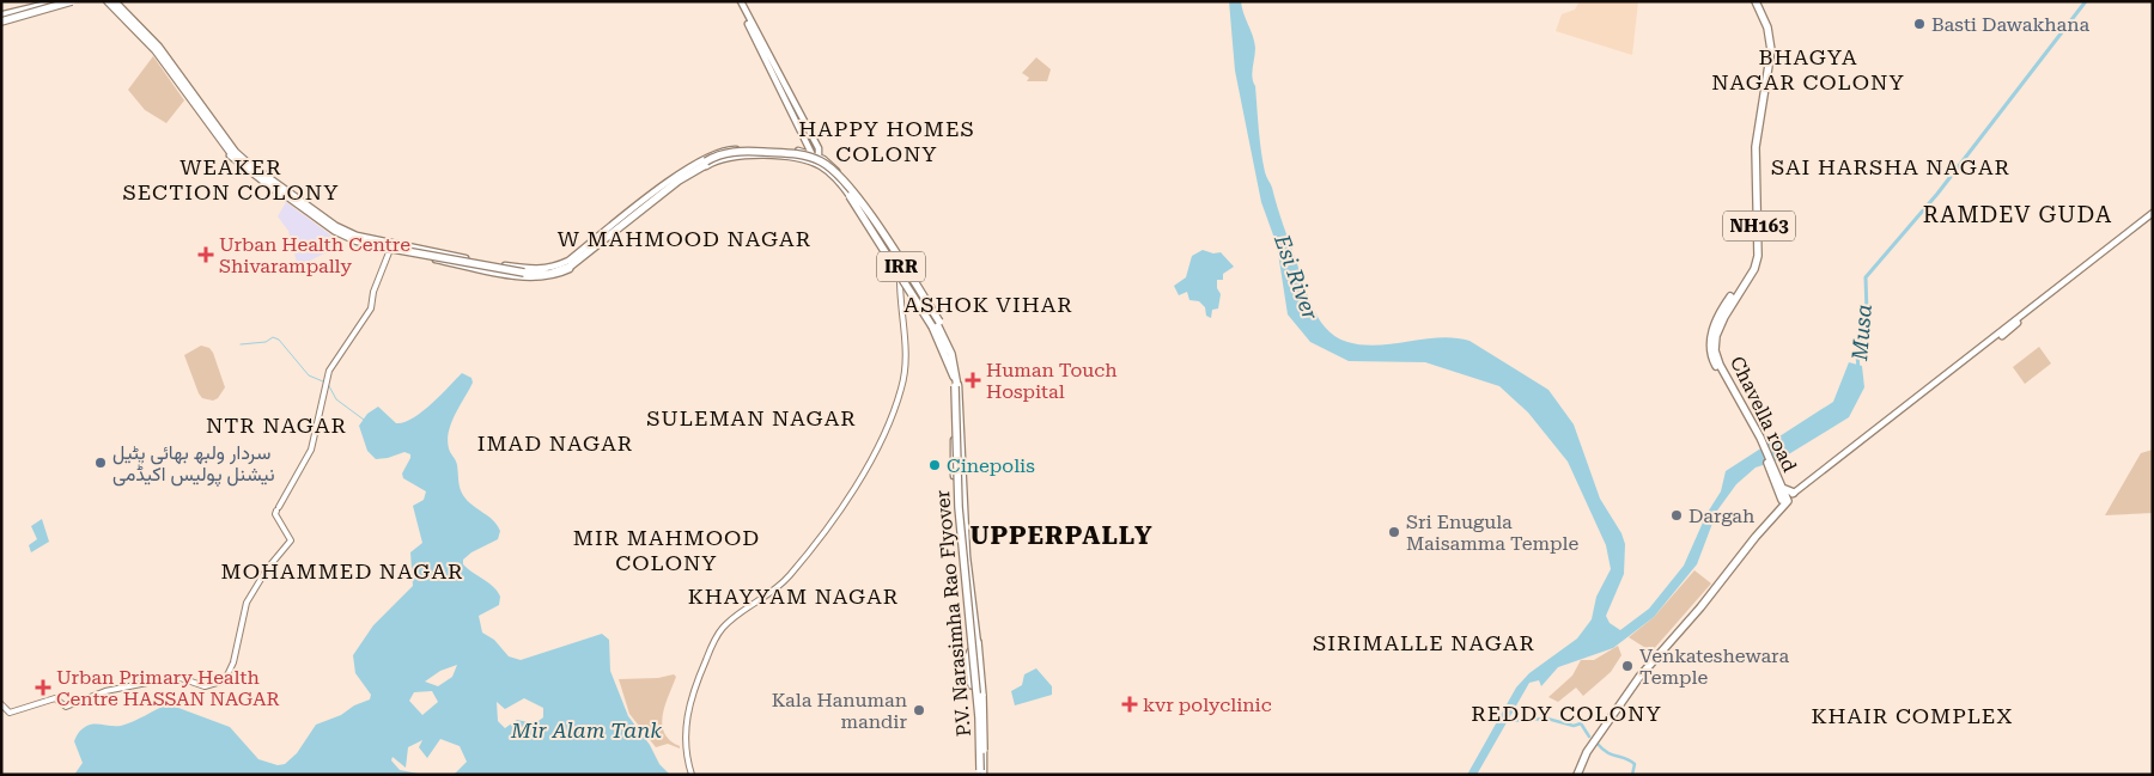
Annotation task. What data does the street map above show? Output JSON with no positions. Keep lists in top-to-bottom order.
{
  "streets": {
    "highway": ["NH163", "Chavella road", "P.V. Narasimha Rao Flyover"],
    "main road": ["IRR"]
  },
  "crossings": [
    ["IRR", "P.V. Narasimha Rao Flyover"]
  ],
  "districts": [
    "BHAGYA NAGAR COLONY",
    "HAPPY HOMES COLONY",
    "WEAKER SECTION COLONY",
    "SAI HARSHA NAGAR",
    "RAMDEV GUDA",
    "W MAHMOOD NAGAR",
    "ASHOK VIHAR",
    "SULEMAN NAGAR",
    "NTR NAGAR",
    "IMAD NAGAR",
    "UPPERPALLY",
    "MIR MAHMOOD COLONY",
    "MOHAMMED NAGAR",
    "KHAYYAM NAGAR",
    "SIRIMALLE NAGAR",
    "REDDY COLONY",
    "KHAIR COMPLEX"
  ],
  "water": ["Esi River", "Musa", "Mir Alam Tank"],
  "places": {
    "other": [
      "Basti Dawakhana",
      "سردار ولبھ بھائی پٹیل نیشنل پولیس اکیڈمی",
      "Cinepolis",
      "Dargah",
      "Sri Enugula Maisamma Temple",
      "Venkateshewara Temple",
      "Kala Hanuman mandir"
    ],
    "health": [
      "Urban Health Centre Shivarampally",
      "Human Touch Hospital",
      "Urban Primary Health Centre HASSAN NAGAR",
      "kvr polyclinic"
    ]
  }
}
